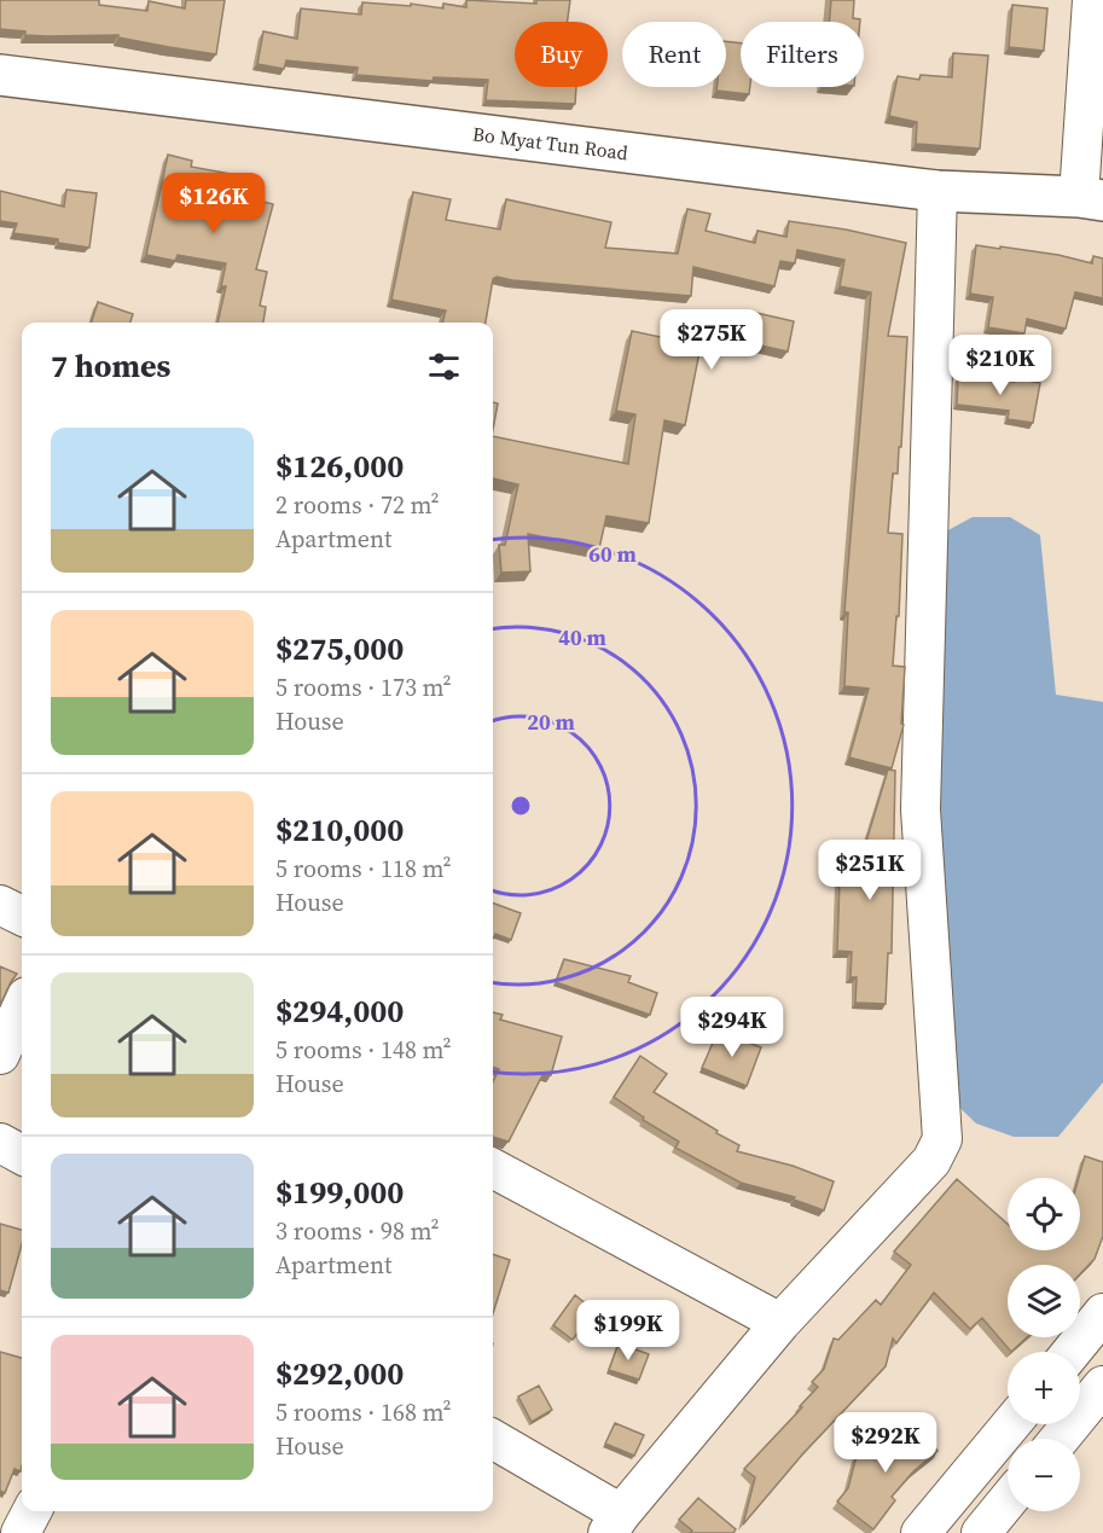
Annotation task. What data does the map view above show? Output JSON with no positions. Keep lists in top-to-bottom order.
{
  "streets": {
    "main road": ["Bo Myat Tun Road"]
  },
  "page": {
    "chip": ["Buy", "Rent", "Filters"],
    "price": [
      "$126K",
      "$275K",
      "$210K",
      "$251K",
      "$294K",
      "$199K",
      "$292K"
    ],
    "heading": "7 homes",
    "list": [
      {
        "name": "$126,000",
        "note": "2 rooms · 72 m² · Apartment"
      },
      {
        "name": "$275,000",
        "note": "5 rooms · 173 m² · House"
      },
      {
        "name": "$210,000",
        "note": "5 rooms · 118 m² · House"
      },
      {
        "name": "$294,000",
        "note": "5 rooms · 148 m² · House"
      },
      {
        "name": "$199,000",
        "note": "3 rooms · 98 m² · Apartment"
      },
      {
        "name": "$292,000",
        "note": "5 rooms · 168 m² · House"
      }
    ],
    "map_buttons": ["+", "−"]
  },
  "rings": ["60 m", "40 m", "20 m"]
}
